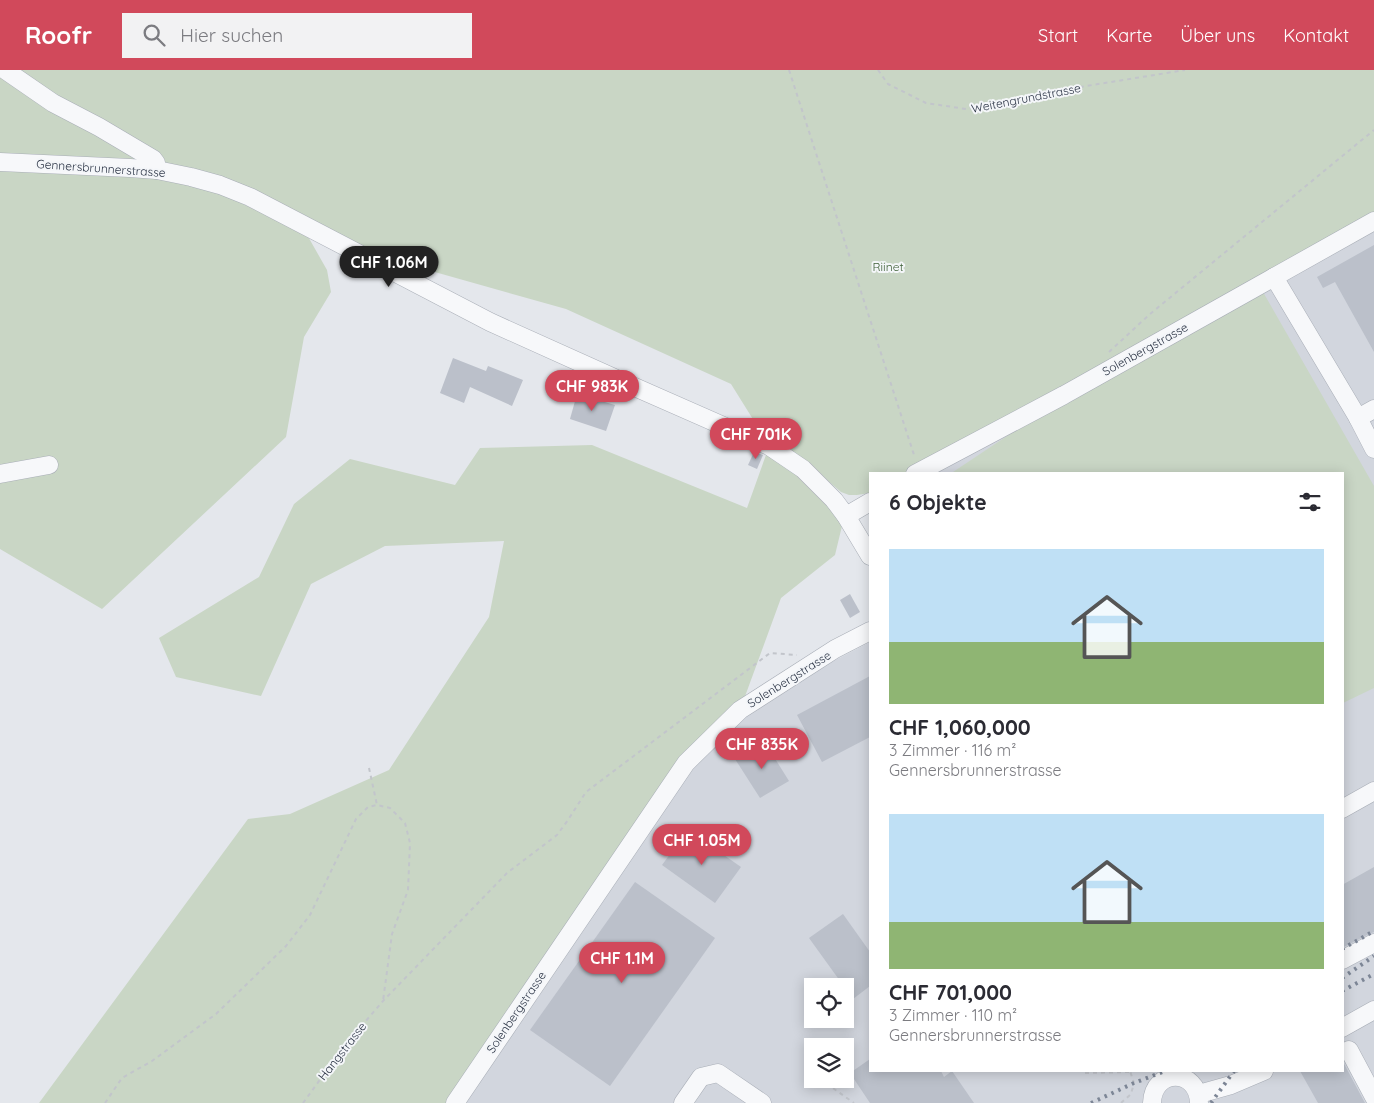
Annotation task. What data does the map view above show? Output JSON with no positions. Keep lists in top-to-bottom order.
{
  "streets": {
    "street": ["Gennersbrunnerstrasse", "Solenbergstrasse"],
    "path": ["Weitengrundstrasse", "Hangstrasse"]
  },
  "parks": ["Riinet"],
  "page": {
    "header": "Roofr",
    "search": "Hier suchen",
    "nav": [
      "Start",
      "Karte",
      "Über uns",
      "Kontakt"
    ],
    "price": [
      "CHF 1.06M",
      "CHF 983K",
      "CHF 701K",
      "CHF 835K",
      "CHF 1.05M",
      "CHF 1.1M"
    ],
    "heading": "6 Objekte",
    "list": [
      {
        "name": "CHF 1,060,000",
        "note": "3 Zimmer · 116 m² · Gennersbrunnerstrasse"
      },
      {
        "name": "CHF 701,000",
        "note": "3 Zimmer · 110 m² · Gennersbrunnerstrasse"
      }
    ]
  }
}
